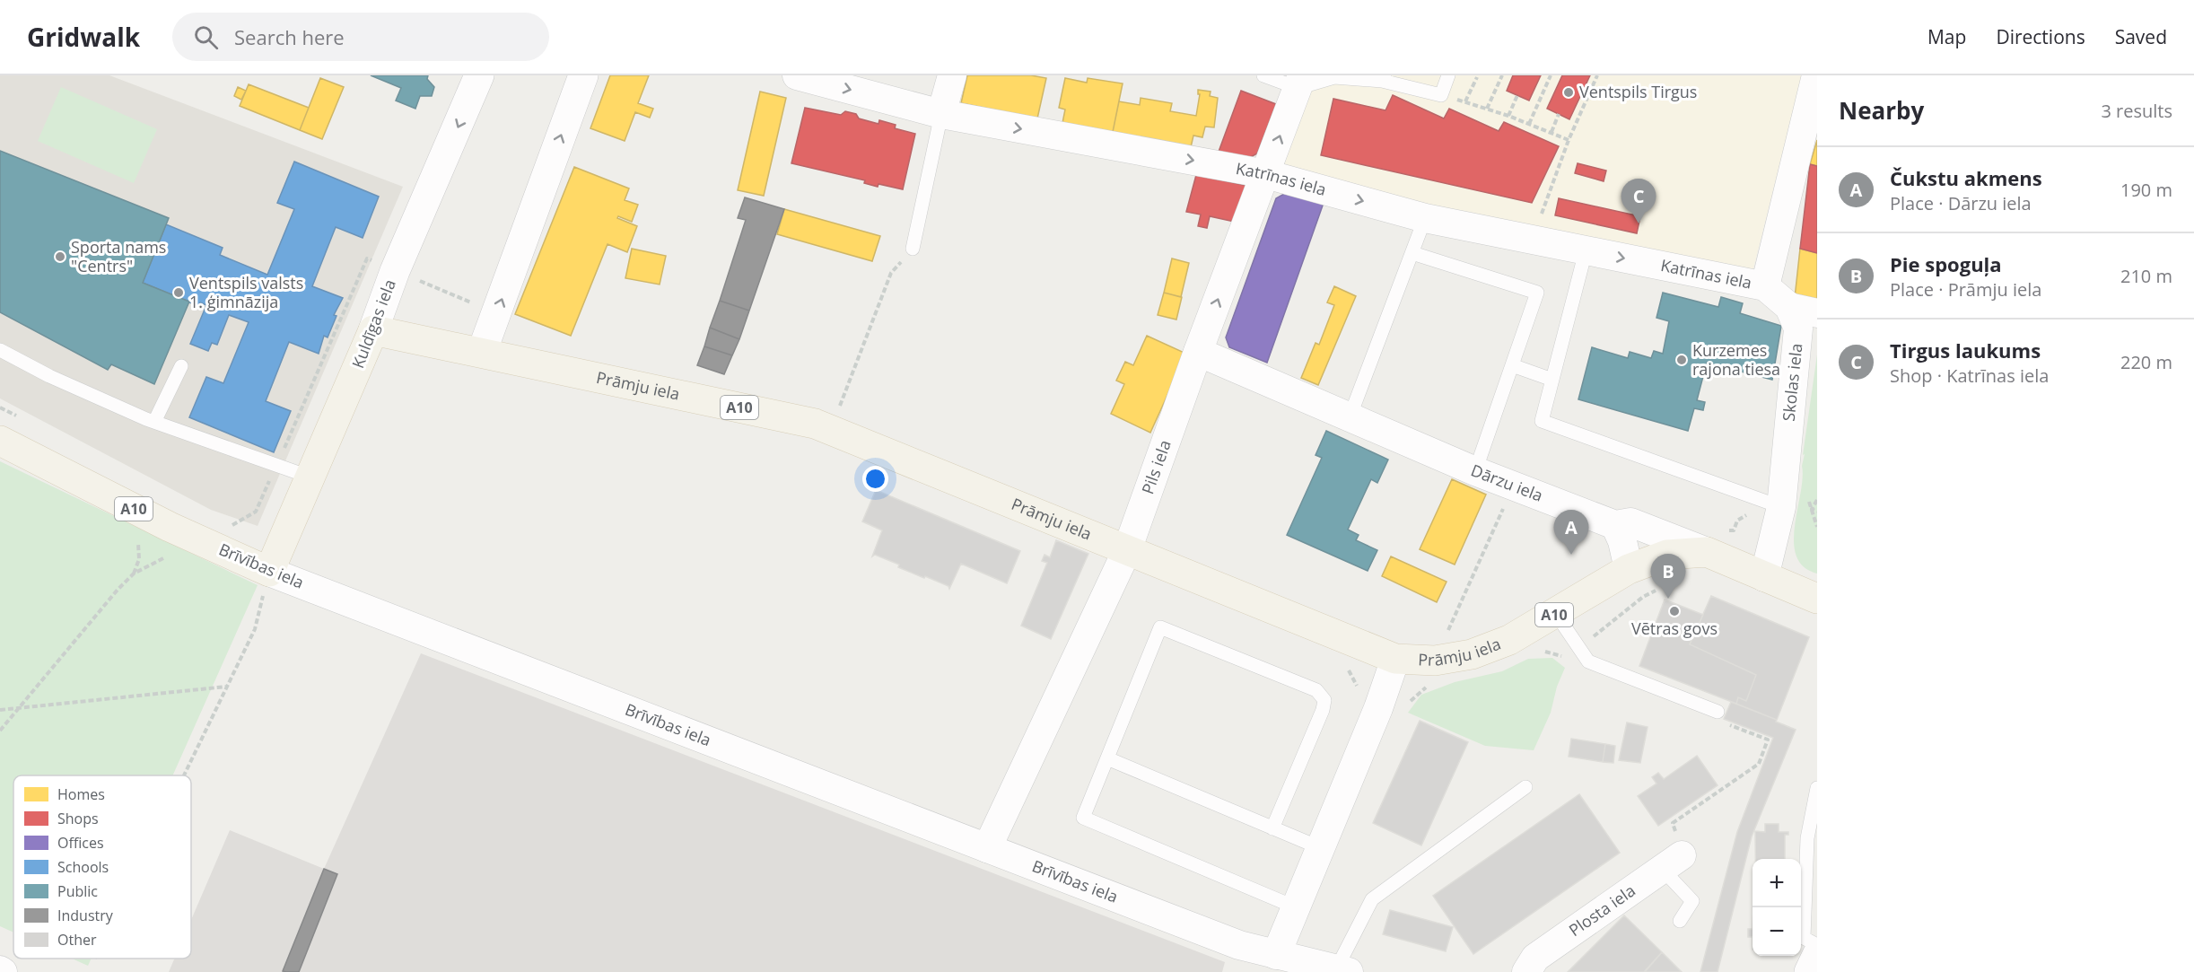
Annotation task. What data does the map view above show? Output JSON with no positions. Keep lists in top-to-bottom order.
{
  "streets": {
    "main road": [
      "Kuldīgas iela",
      "Prāmju iela",
      "A10",
      "Dārzu iela",
      "Brīvības iela"
    ],
    "street": [
      "Katrīnas iela",
      "Skolas iela",
      "Pils iela",
      "Plosta iela"
    ]
  },
  "crossings": [
    ["Katrīnas iela", "Pils iela"],
    ["Kuldīgas iela", "Prāmju iela"],
    ["Kuldīgas iela", "Brīvības iela"],
    ["Skolas iela", "Dārzu iela"],
    ["Prāmju iela", "Pils iela"],
    ["Prāmju iela", "Dārzu iela"],
    ["Pils iela", "Dārzu iela"],
    ["Pils iela", "Brīvības iela"]
  ],
  "one_way": ["Katrīnas iela"],
  "places": [
    "Ventspils Tirgus",
    "Sporta nams \"Centrs\"",
    "Ventspils valsts 1. ģimnāzija",
    "Kurzemes rajona tiesa",
    "Vētras govs"
  ],
  "legend": [
    "Homes",
    "Shops",
    "Offices",
    "Schools",
    "Public",
    "Industry",
    "Other"
  ],
  "page": {
    "header": "Gridwalk",
    "search": "Search here",
    "nav": ["Map", "Directions", "Saved"],
    "heading": ["Nearby", "3 results"],
    "list": [
      {
        "mark": "A",
        "name": "Čukstu akmens",
        "note": "Place · Dārzu iela",
        "value": "190 m"
      },
      {
        "mark": "B",
        "name": "Pie spoguļa",
        "note": "Place · Prāmju iela",
        "value": "210 m"
      },
      {
        "mark": "C",
        "name": "Tirgus laukums",
        "note": "Shop · Katrīnas iela",
        "value": "220 m"
      }
    ],
    "pins": ["C", "A", "B"],
    "map_buttons": ["+", "−"]
  }
}
